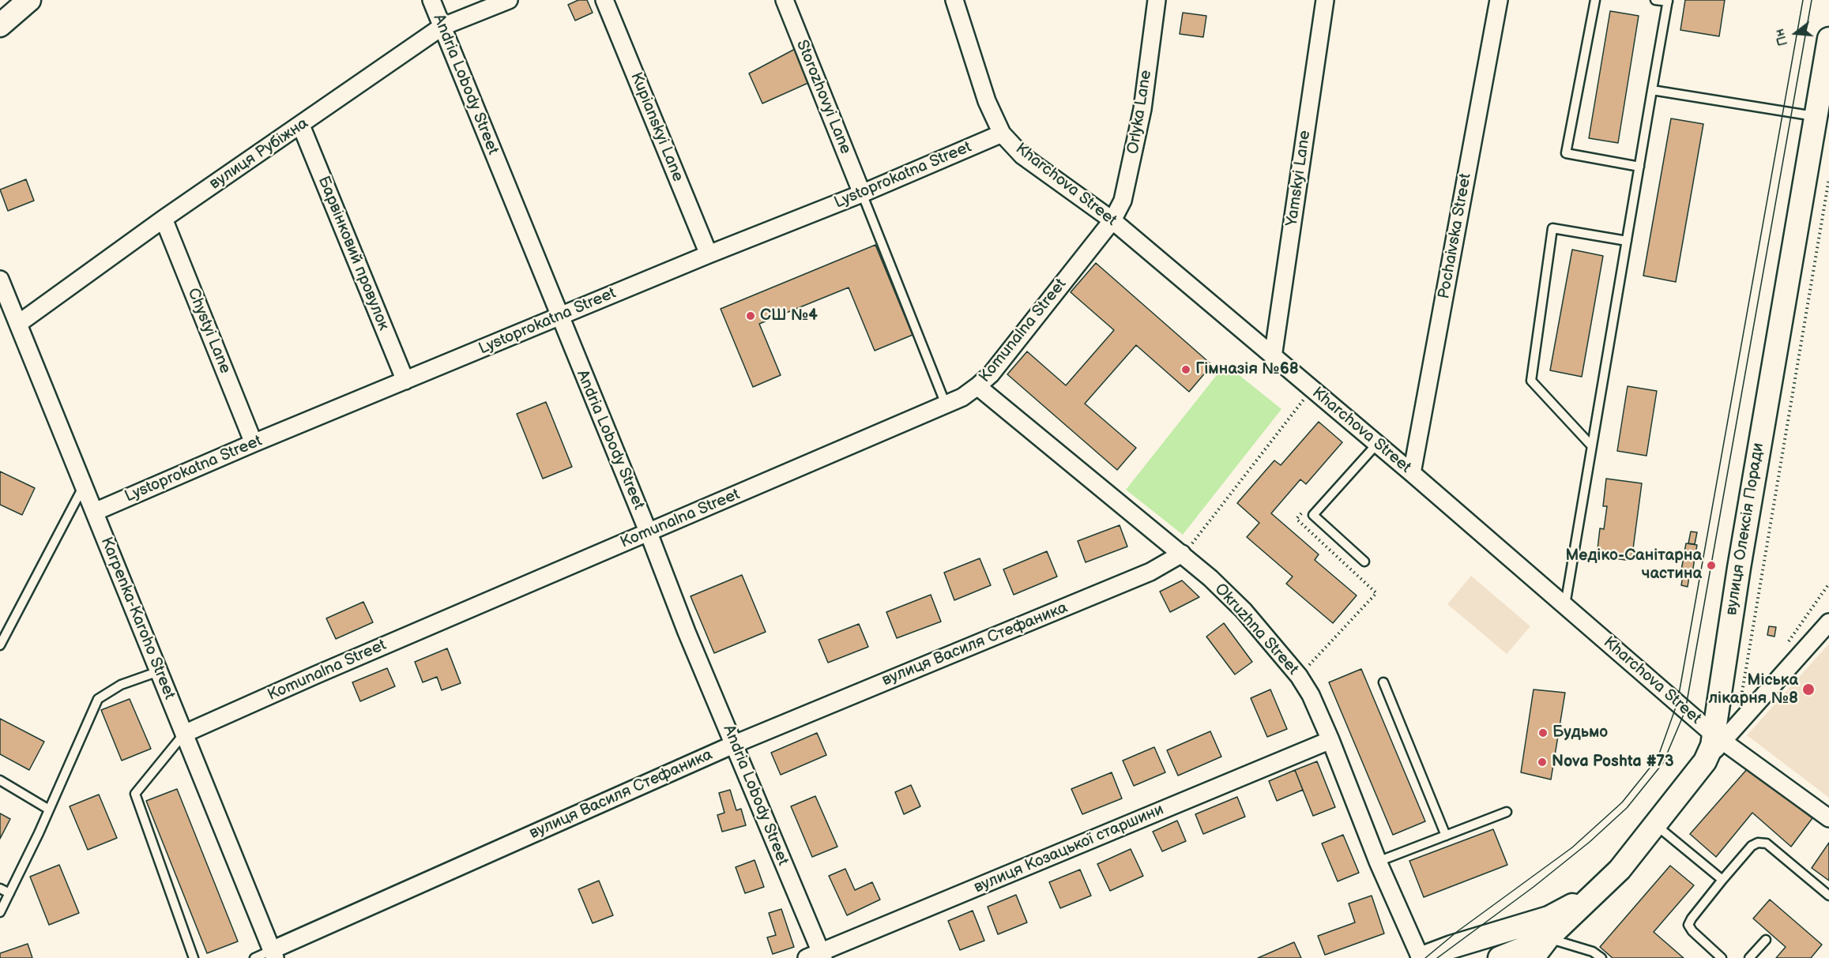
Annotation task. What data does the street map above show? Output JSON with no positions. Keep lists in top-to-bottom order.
{
  "streets": {
    "main road": ["вулиця Олексія Поради"],
    "street": [
      "Andria Lobody Street",
      "Storozhovyi Lane",
      "Orlyka Lane",
      "Kupianskyi Lane",
      "вулиця Рубіжна",
      "Lystoprokatna Street",
      "Yamskyi Lane",
      "Kharchova Street",
      "Pochaivska Street",
      "Барвінковий провулок",
      "Chystyi Lane",
      "Komunalna Street",
      "Karpenka-Karoho Street",
      "Okruzhna Street",
      "вулиця Василя Стефаника",
      "вулиця Козацької старшини"
    ]
  },
  "crossings": [
    ["Andria Lobody Street", "вулиця Рубіжна"],
    ["Andria Lobody Street", "Lystoprokatna Street"],
    ["Andria Lobody Street", "Komunalna Street"],
    ["Andria Lobody Street", "вулиця Василя Стефаника"],
    ["Andria Lobody Street", "вулиця Козацької старшини"],
    ["Storozhovyi Lane", "Lystoprokatna Street"],
    ["Orlyka Lane", "Kharchova Street"],
    ["Orlyka Lane", "Komunalna Street"],
    ["Kupianskyi Lane", "Lystoprokatna Street"],
    ["вулиця Рубіжна", "Барвінковий провулок"],
    ["вулиця Рубіжна", "Chystyi Lane"],
    ["вулиця Рубіжна", "Karpenka-Karoho Street"],
    ["Lystoprokatna Street", "Kharchova Street"],
    ["Lystoprokatna Street", "Барвінковий провулок"],
    ["Lystoprokatna Street", "Chystyi Lane"],
    ["Lystoprokatna Street", "Karpenka-Karoho Street"],
    ["Yamskyi Lane", "Kharchova Street"],
    ["Kharchova Street", "Pochaivska Street"],
    ["Kharchova Street", "Komunalna Street"],
    ["Kharchova Street", "вулиця Олексія Поради"],
    ["Komunalna Street", "Karpenka-Karoho Street"],
    ["Komunalna Street", "Okruzhna Street"],
    ["Karpenka-Karoho Street", "вулиця Василя Стефаника"],
    ["Okruzhna Street", "вулиця Василя Стефаника"],
    ["Okruzhna Street", "вулиця Козацької старшини"]
  ],
  "places": [
    "СШ №4",
    "Гімназія №68",
    "Медіко-Санітарна частина",
    "Міська лікарня №8",
    "Будьмо",
    "Nova Poshta #73"
  ],
  "north": "left"
}
